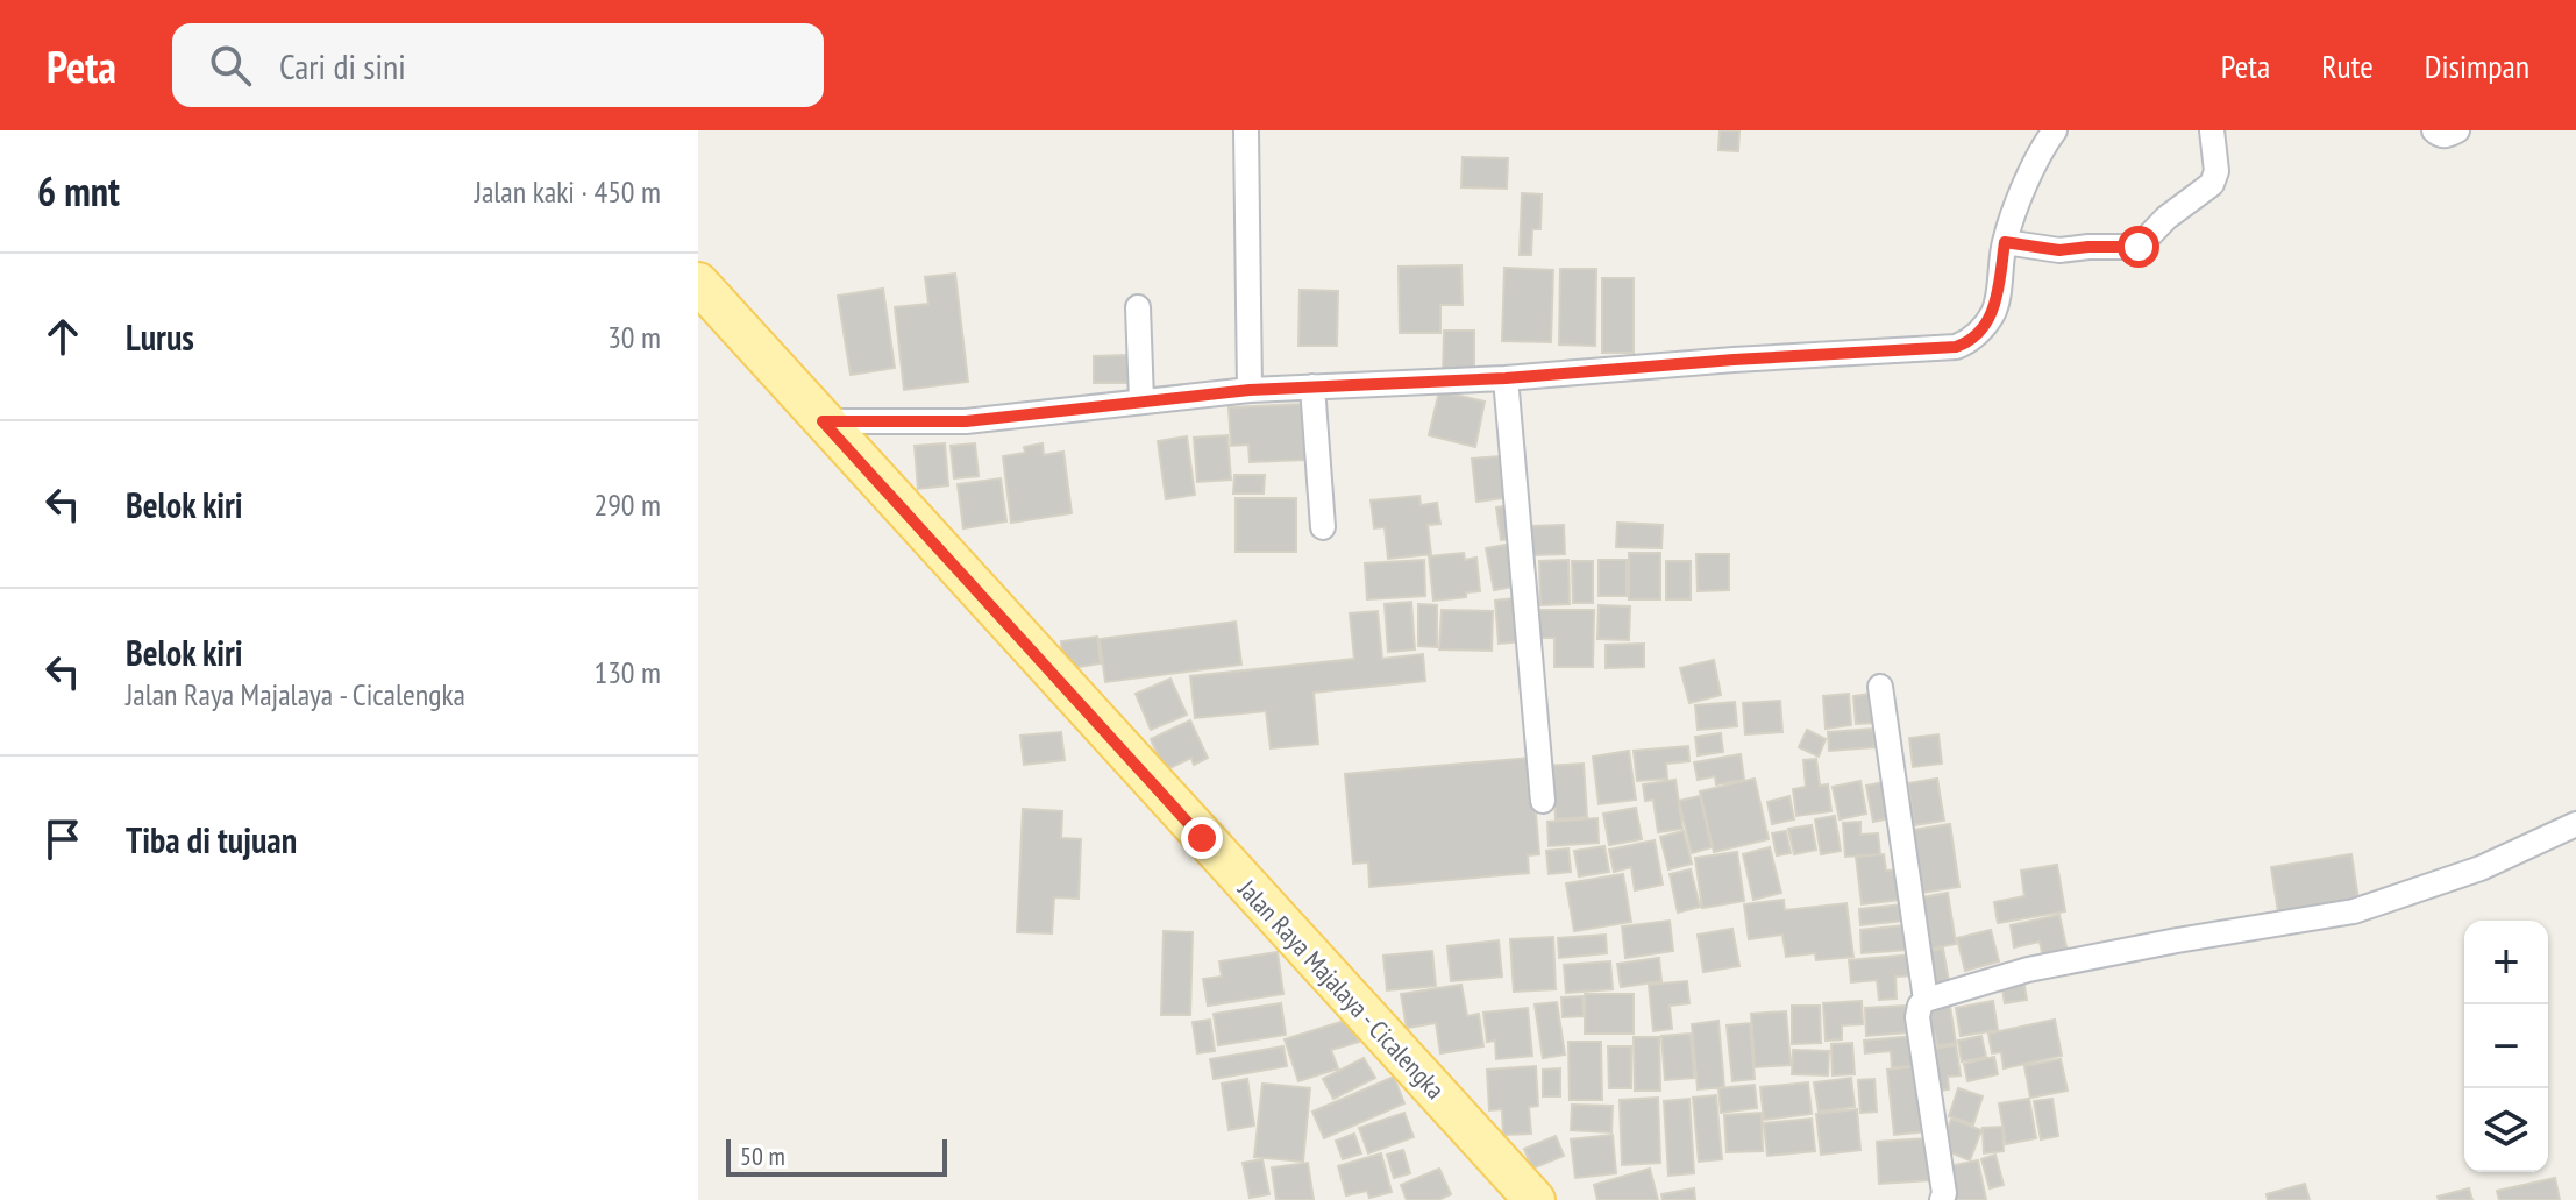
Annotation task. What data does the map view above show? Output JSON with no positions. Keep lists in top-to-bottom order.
{
  "streets": {
    "main road": ["Jalan Raya Majalaya - Cicalengka"]
  },
  "scale_bar": "50 m",
  "page": {
    "header": "Peta",
    "search": "Cari di sini",
    "nav": ["Peta", "Rute", "Disimpan"],
    "heading": ["6 mnt", "Jalan kaki · 450 m"],
    "list": [
      ["Lurus", "30 m"],
      ["Belok kiri", "290 m"],
      ["Belok kiri", "Jalan Raya Majalaya - Cicalengka", "130 m"],
      "Tiba di tujuan"
    ],
    "map_buttons": ["+", "−"],
    "scale": "50 m"
  }
}
